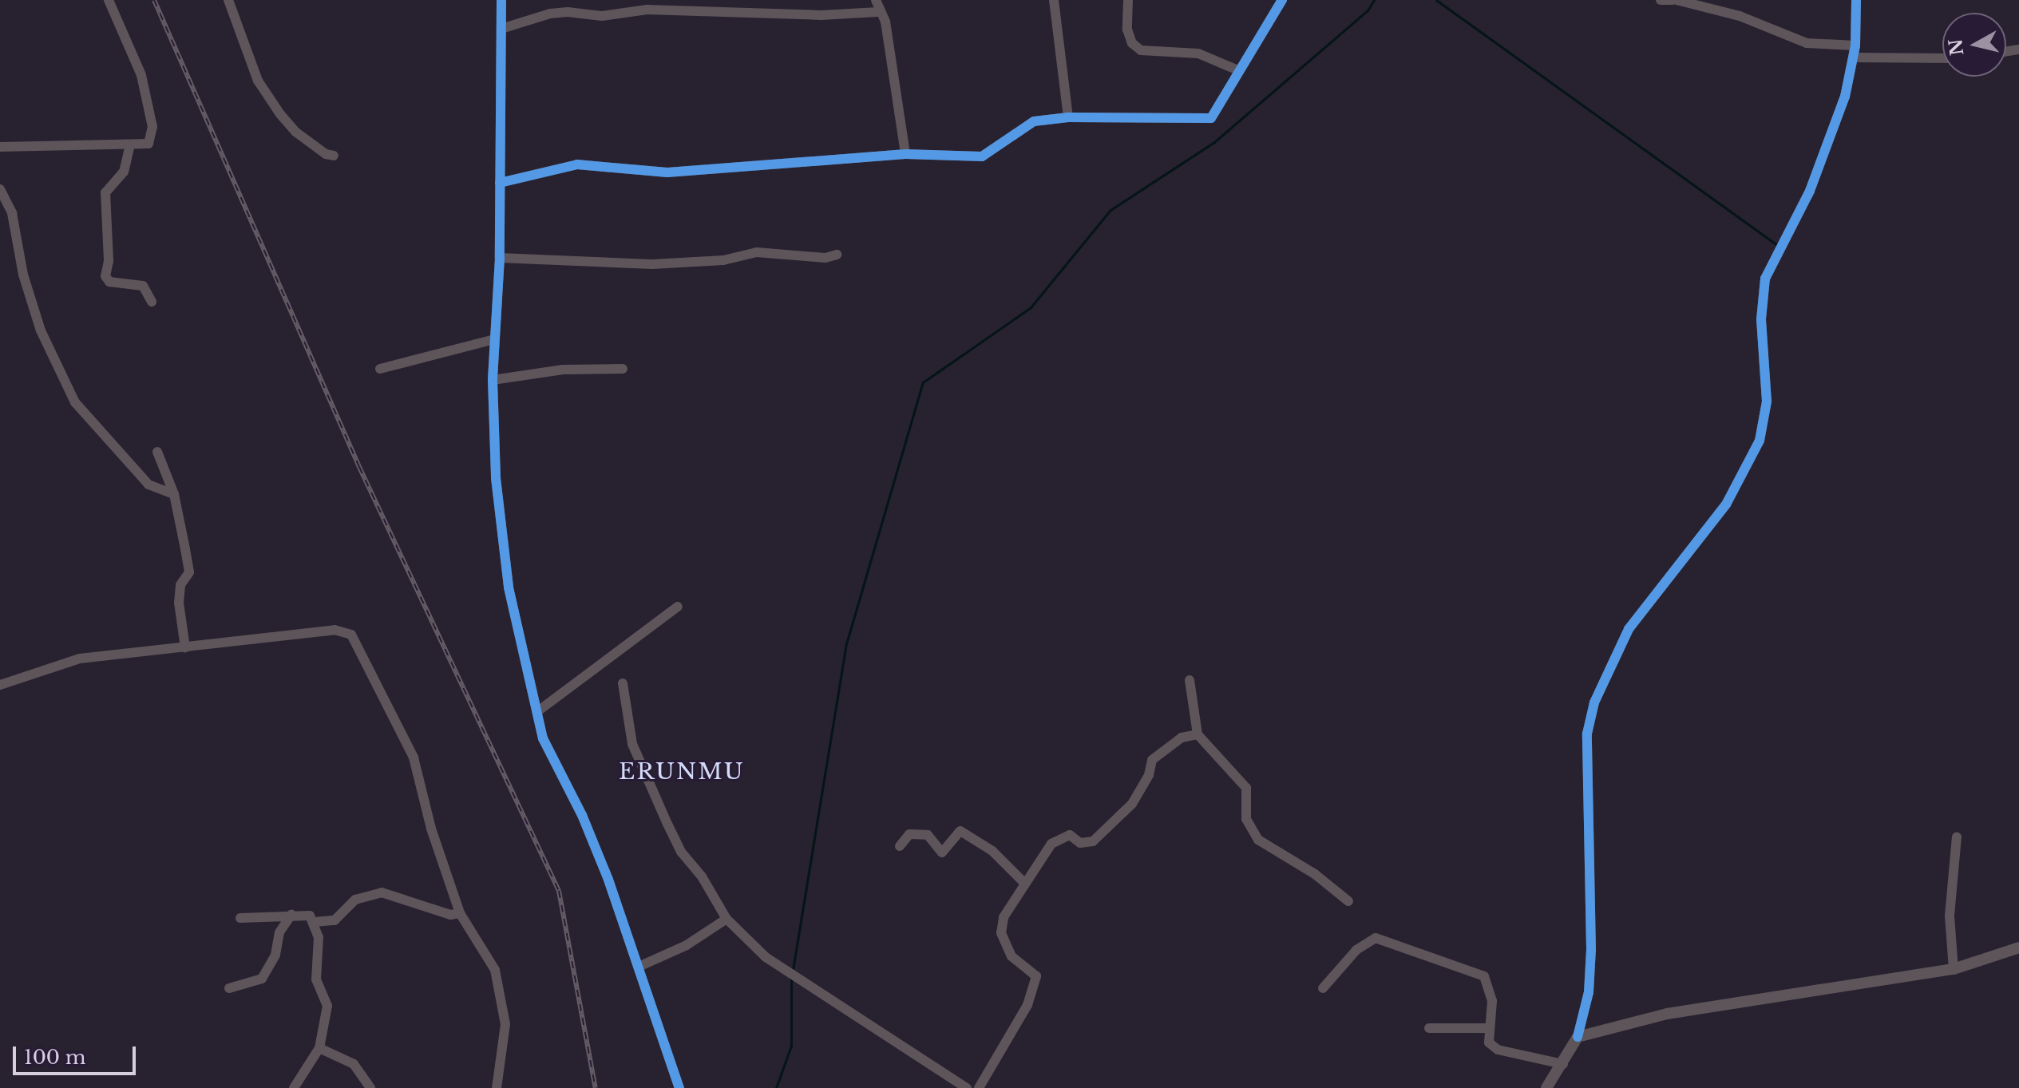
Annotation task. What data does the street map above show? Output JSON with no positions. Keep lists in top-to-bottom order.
{
  "districts": ["ERUNMU"],
  "scale_bar": "100 m",
  "north": "left"
}
